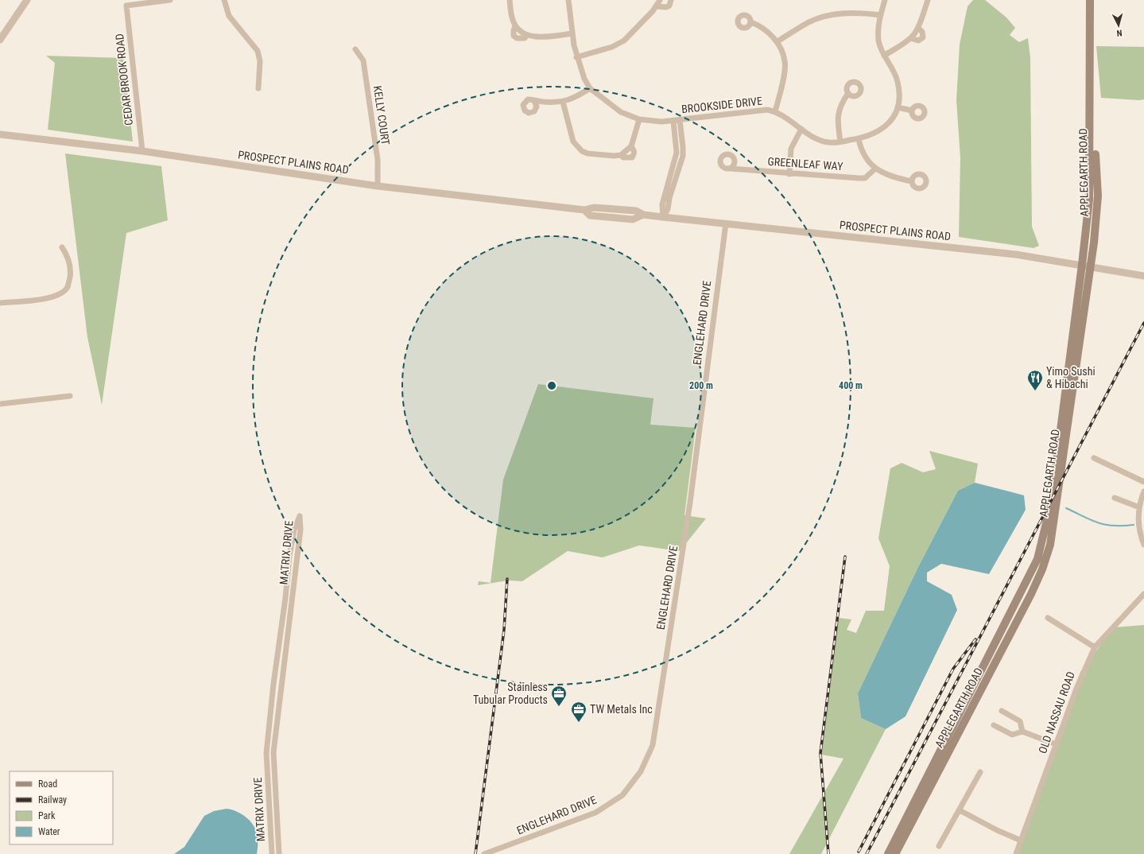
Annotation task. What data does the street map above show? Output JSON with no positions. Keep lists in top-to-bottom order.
{
  "streets": {
    "main road": ["APPLEGARTH ROAD"],
    "street": [
      "CEDAR BROOK ROAD",
      "BROOKSIDE DRIVE",
      "KELLY COURT",
      "PROSPECT PLAINS ROAD",
      "GREENLEAF WAY",
      "ENGLEHARD DRIVE",
      "MATRIX DRIVE",
      "OLD NASSAU ROAD"
    ]
  },
  "crossings": [
    ["CEDAR BROOK ROAD", "PROSPECT PLAINS ROAD"],
    ["KELLY COURT", "PROSPECT PLAINS ROAD"],
    ["PROSPECT PLAINS ROAD", "APPLEGARTH ROAD"],
    ["PROSPECT PLAINS ROAD", "ENGLEHARD DRIVE"]
  ],
  "places": {
    "restaurant": ["Yimo Sushi & Hibachi"],
    "office": ["Stainless Tubular Products", "TW Metals Inc"]
  },
  "legend": [
    "Road",
    "Railway",
    "Park",
    "Water"
  ],
  "north": "bottom",
  "rings": ["200 m", "400 m"]
}
